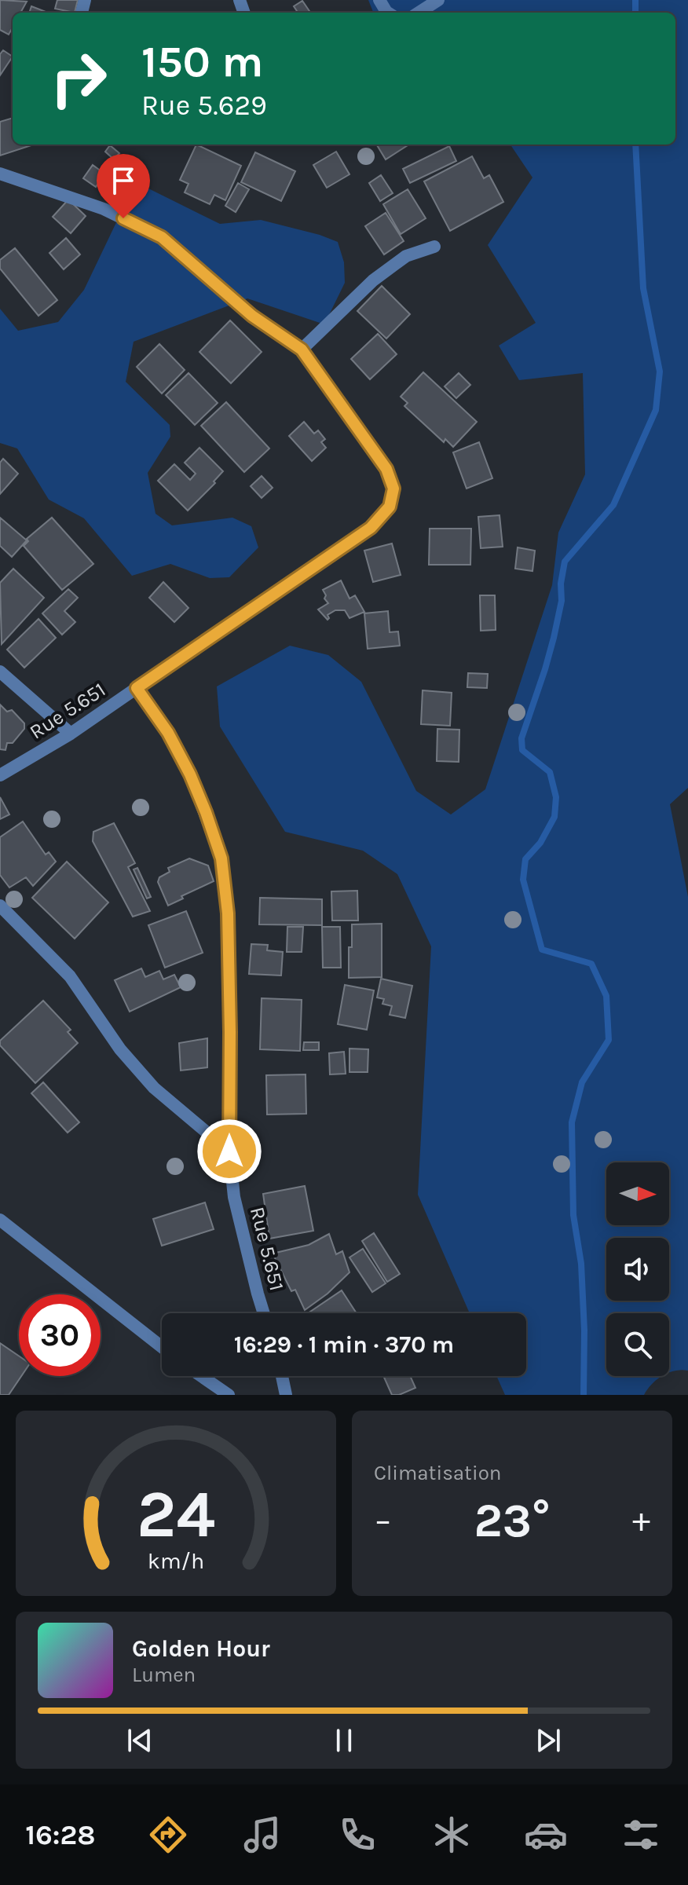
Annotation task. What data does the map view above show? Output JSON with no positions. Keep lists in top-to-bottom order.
{
  "streets": {
    "street": ["Rue 5.651"]
  },
  "north": "right",
  "page": {
    "turn": ["150 m", "Rue 5.629"],
    "limit": "30",
    "trip": "16:29 · 1 min · 370 m",
    "tile": "Climatisation",
    "heat": ["−", "23°", "+"],
    "song": ["Golden Hour", "Lumen"],
    "tabs": "16:28",
    "gauge": ["24", "km/h"]
  }
}
